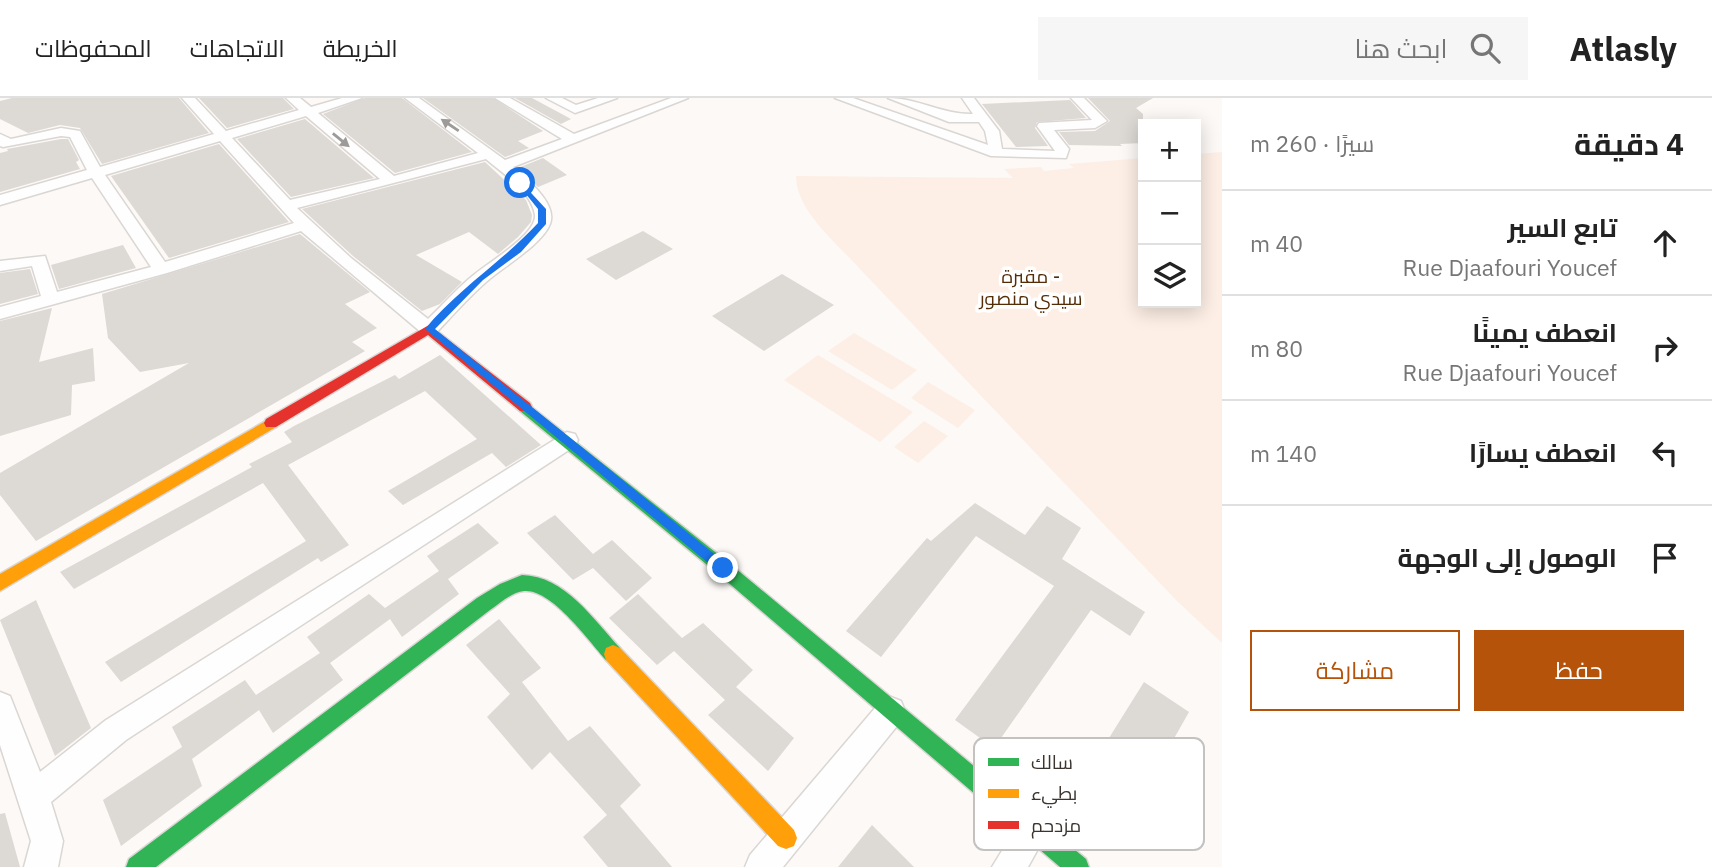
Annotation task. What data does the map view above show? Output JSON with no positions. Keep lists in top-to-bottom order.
{
  "parks": ["مقبرة - سيدي منصور"],
  "legend": ["سالك", "بطيء", "مزدحم"],
  "page": {
    "header": "Atlasly",
    "search": "ابحث هنا",
    "nav": ["الخريطة", "الاتجاهات", "المحفوظات"],
    "heading": ["4 دقيقة", "سيرًا · 260 m"],
    "map_buttons": ["+", "−"],
    "list": [
      ["تابع السير", "Rue Djaafouri Youcef", "40 m"],
      ["انعطف يمينًا", "Rue Djaafouri Youcef", "80 m"],
      ["انعطف يسارًا", "140 m"],
      "الوصول إلى الوجهة"
    ],
    "buttons": ["حفظ", "مشاركة"]
  }
}
